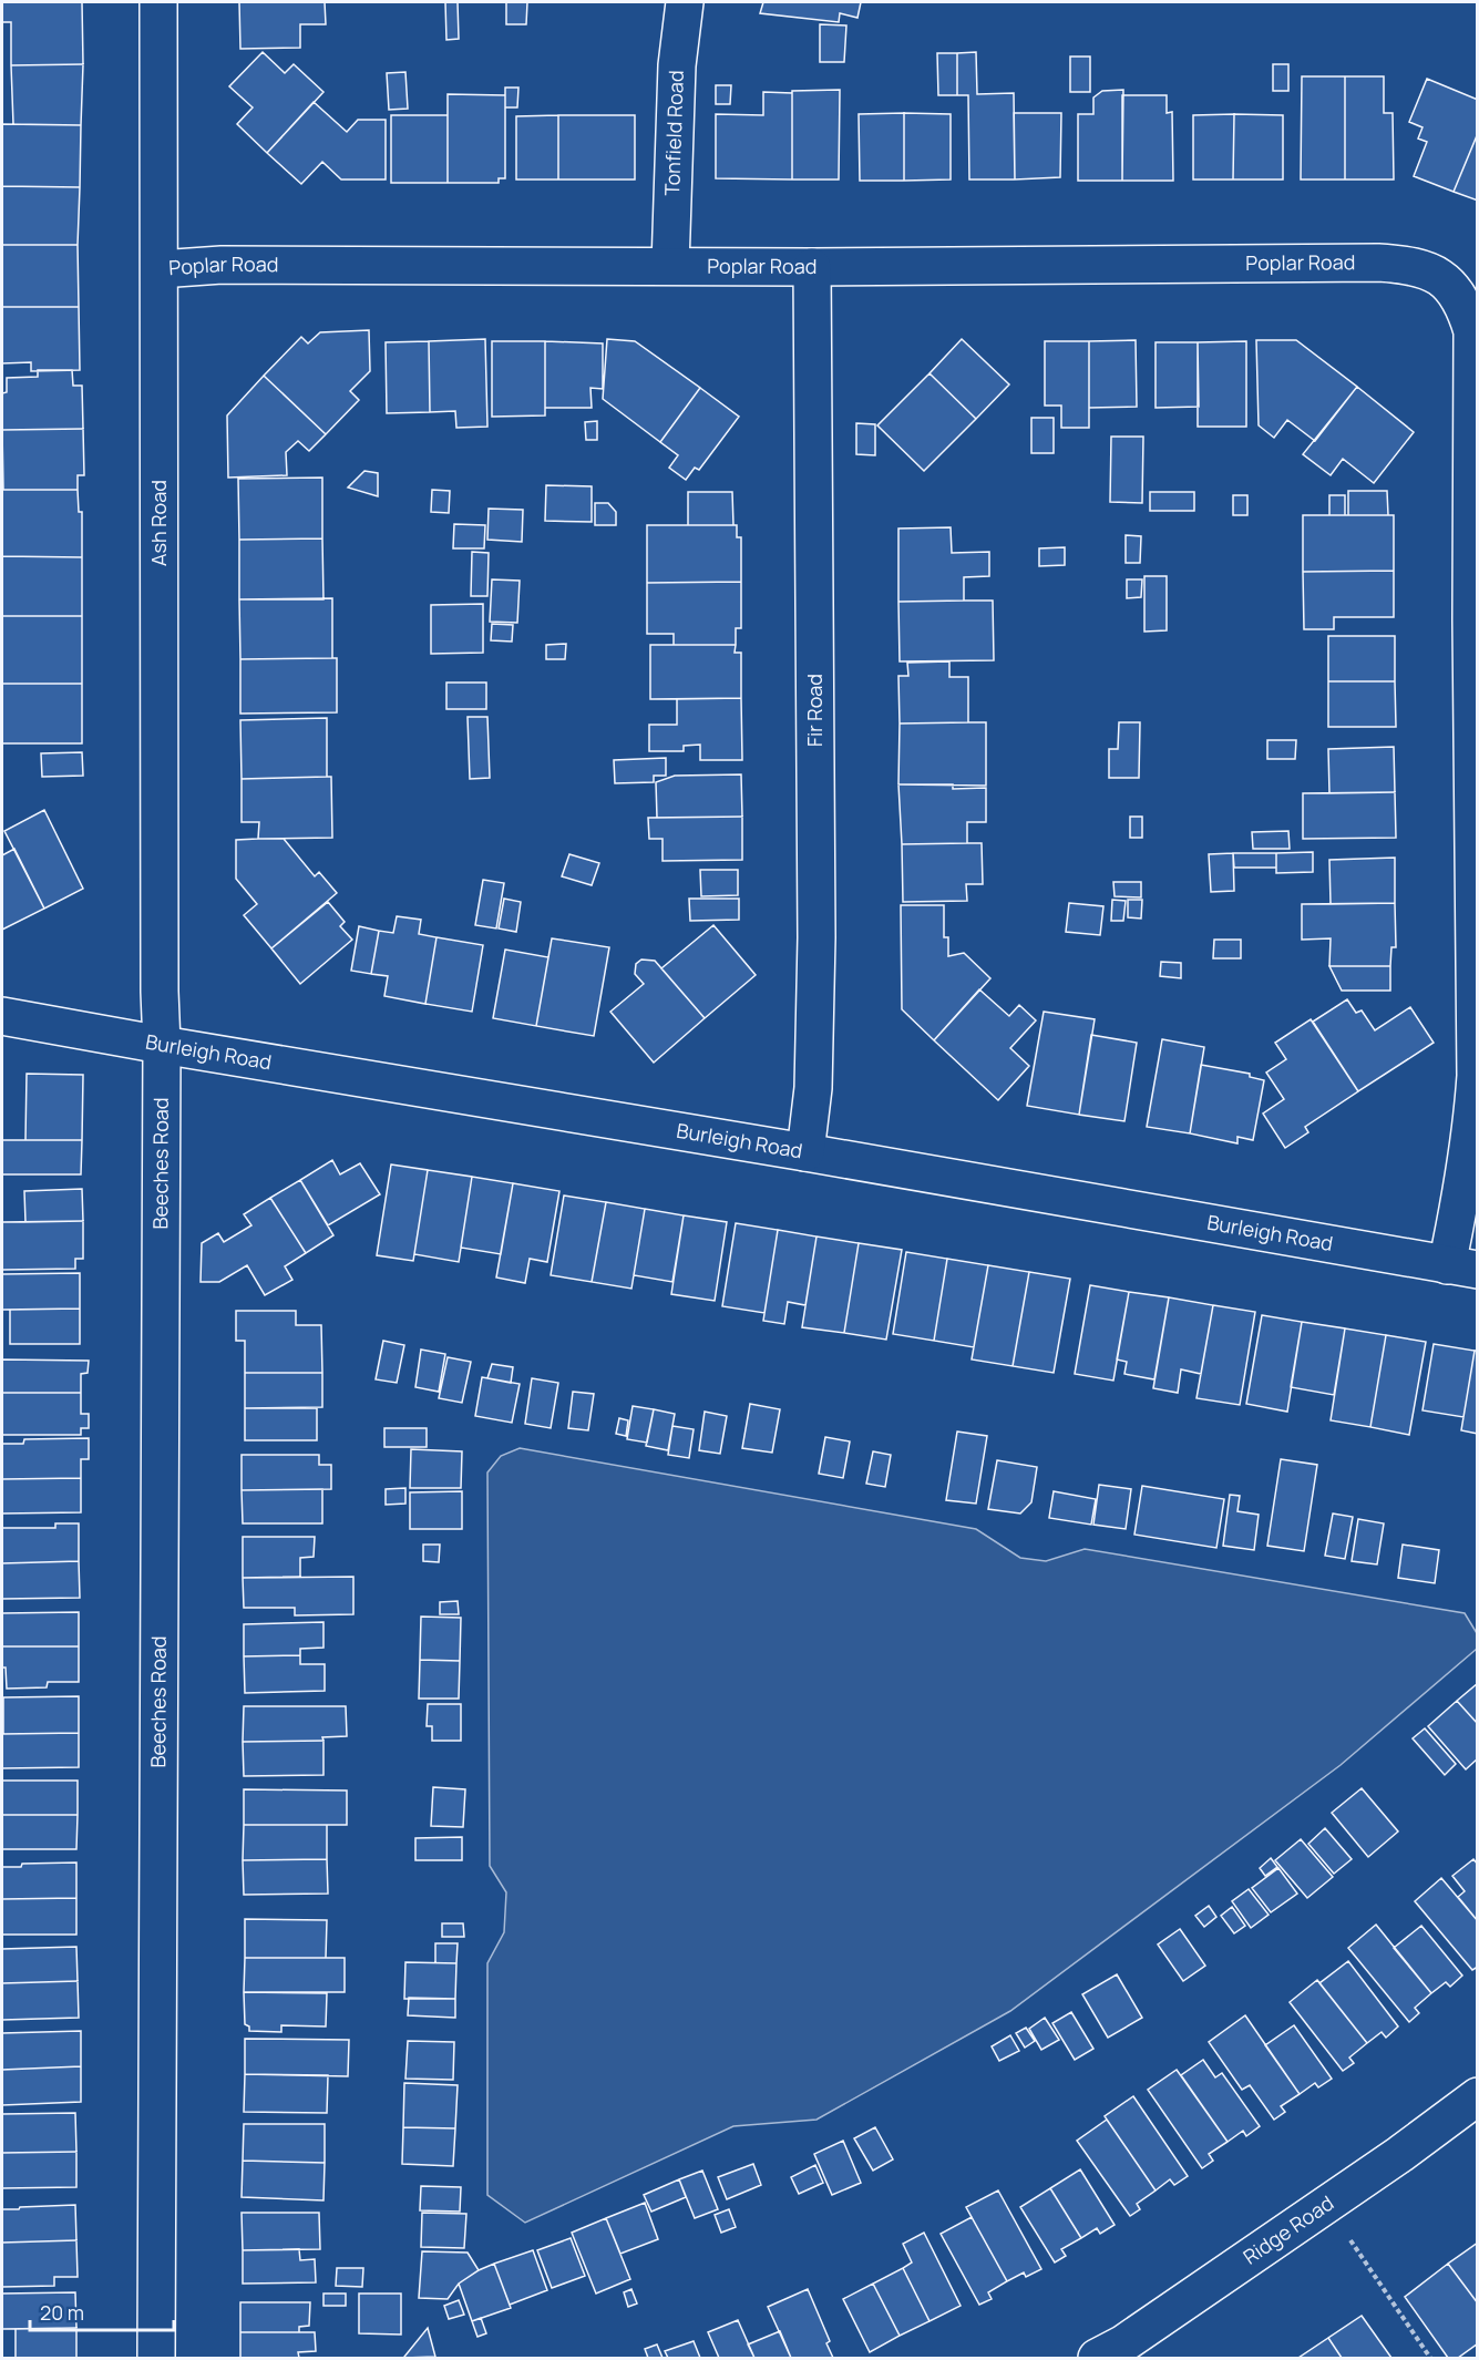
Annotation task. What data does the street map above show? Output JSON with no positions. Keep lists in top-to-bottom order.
{
  "streets": {
    "street": [
      "Tonfield Road",
      "Poplar Road",
      "Ash Road",
      "Fir Road",
      "Burleigh Road",
      "Beeches Road",
      "Ridge Road"
    ]
  },
  "crossings": [
    ["Tonfield Road", "Poplar Road"],
    ["Poplar Road", "Ash Road"],
    ["Poplar Road", "Fir Road"],
    ["Poplar Road", "Burleigh Road"],
    ["Ash Road", "Burleigh Road"],
    ["Ash Road", "Beeches Road"],
    ["Fir Road", "Burleigh Road"],
    ["Burleigh Road", "Beeches Road"]
  ],
  "scale_bar": "20 m"
}
